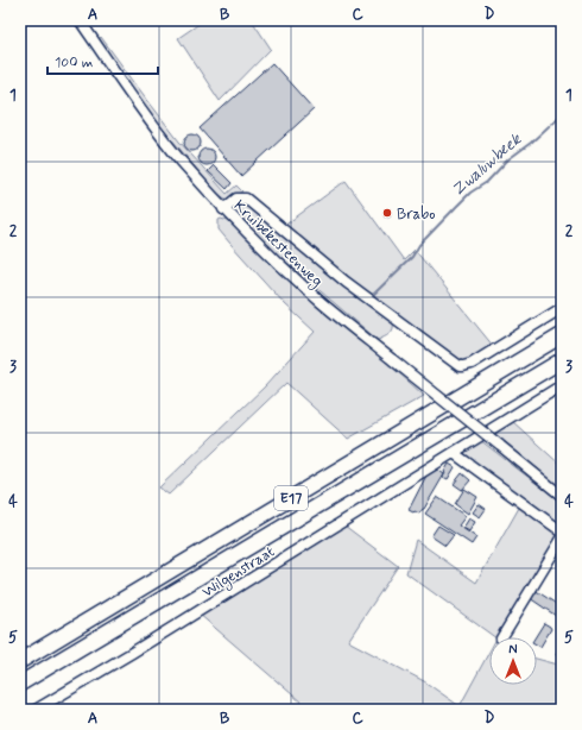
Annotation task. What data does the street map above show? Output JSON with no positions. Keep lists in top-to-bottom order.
{
  "streets": {
    "highway": ["E17"],
    "street": ["Kruibekesteenweg", "Wilgenstraat"]
  },
  "water": ["Zwaluwbeek"],
  "places": ["Brabo"],
  "scale_bar": "100 m",
  "north": "top",
  "grid": {
    "columns": [
      "A",
      "B",
      "C",
      "D"
    ],
    "rows": [
      "1",
      "2",
      "3",
      "4",
      "5"
    ]
  }
}
